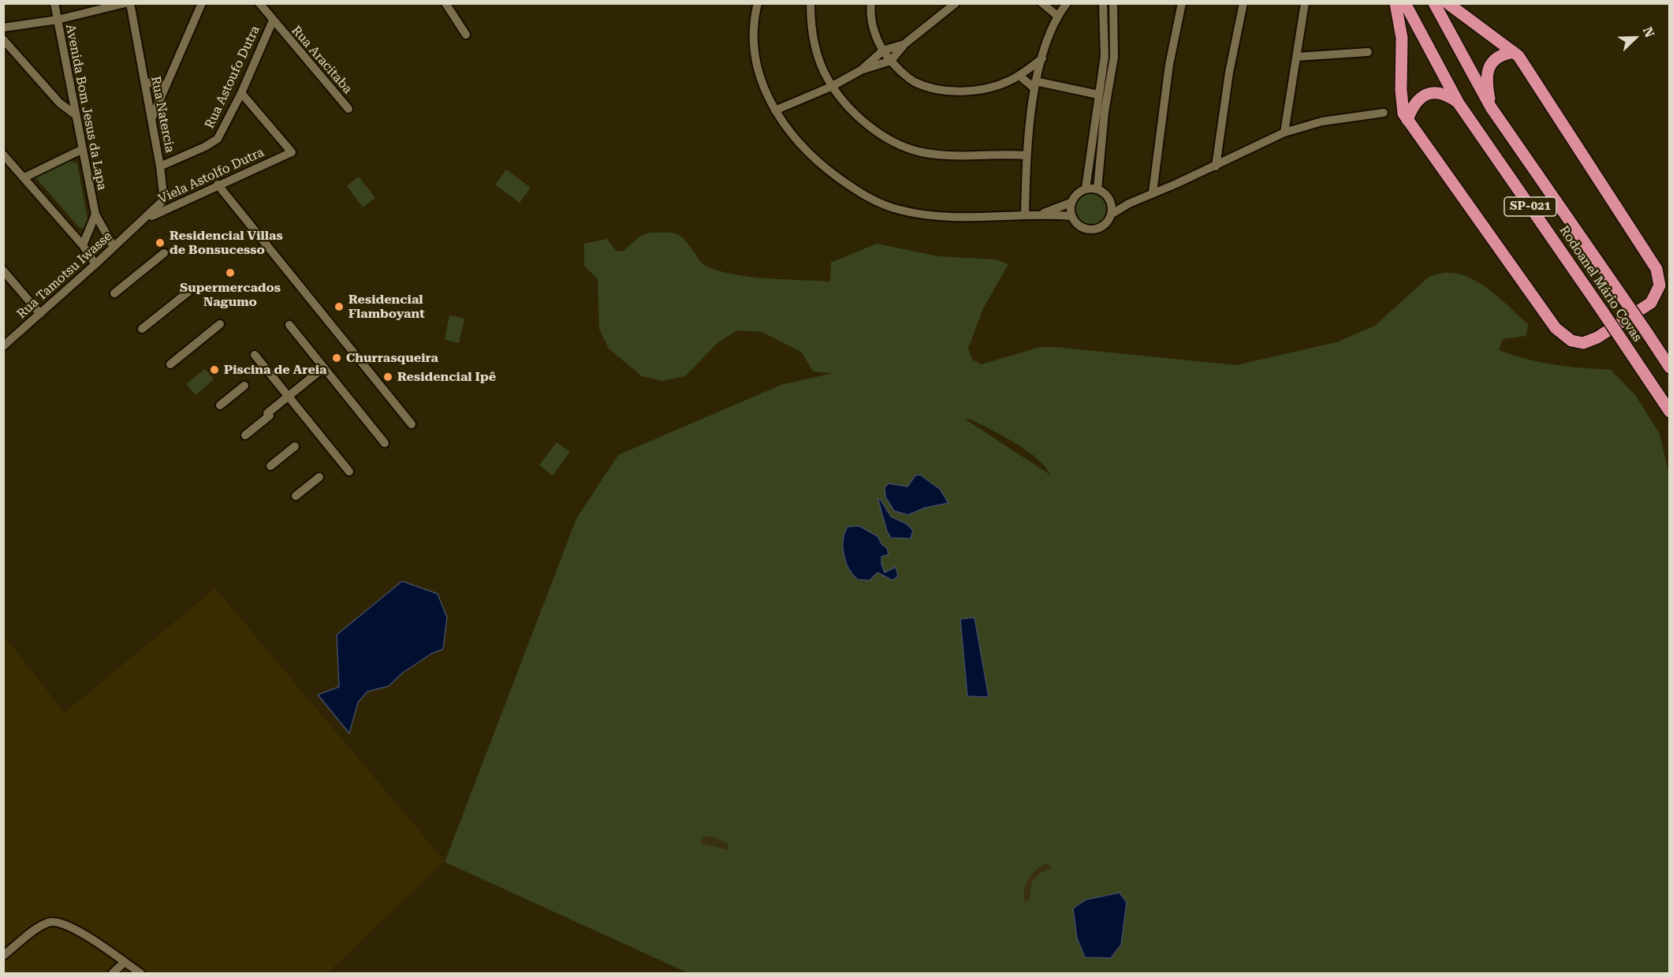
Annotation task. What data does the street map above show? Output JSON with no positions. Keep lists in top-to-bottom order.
{
  "streets": {
    "highway": ["SP-021", "Rodoanel Mário Covas"],
    "street": [
      "Rua Aracitaba",
      "Rua Astoufo Dutra",
      "Avenida Bom Jesus da Lapa",
      "Rua Natercia",
      "Viela Astolfo Dutra",
      "Rua Tamotsu Iwasse"
    ]
  },
  "crossings": [
    ["Rua Aracitaba", "Rua Astoufo Dutra"],
    ["Rua Astoufo Dutra", "Rua Natercia"],
    ["Rua Astoufo Dutra", "Viela Astolfo Dutra"],
    ["Avenida Bom Jesus da Lapa", "Rua Tamotsu Iwasse"],
    ["Rua Natercia", "Viela Astolfo Dutra"],
    ["Rua Natercia", "Rua Tamotsu Iwasse"],
    ["Viela Astolfo Dutra", "Rua Tamotsu Iwasse"]
  ],
  "places": [
    "Residencial Villas de Bonsucesso",
    "Supermercados Nagumo",
    "Residencial Flamboyant",
    "Churrasqueira",
    "Piscina de Areia",
    "Residencial Ipê"
  ],
  "north": "top right"
}
